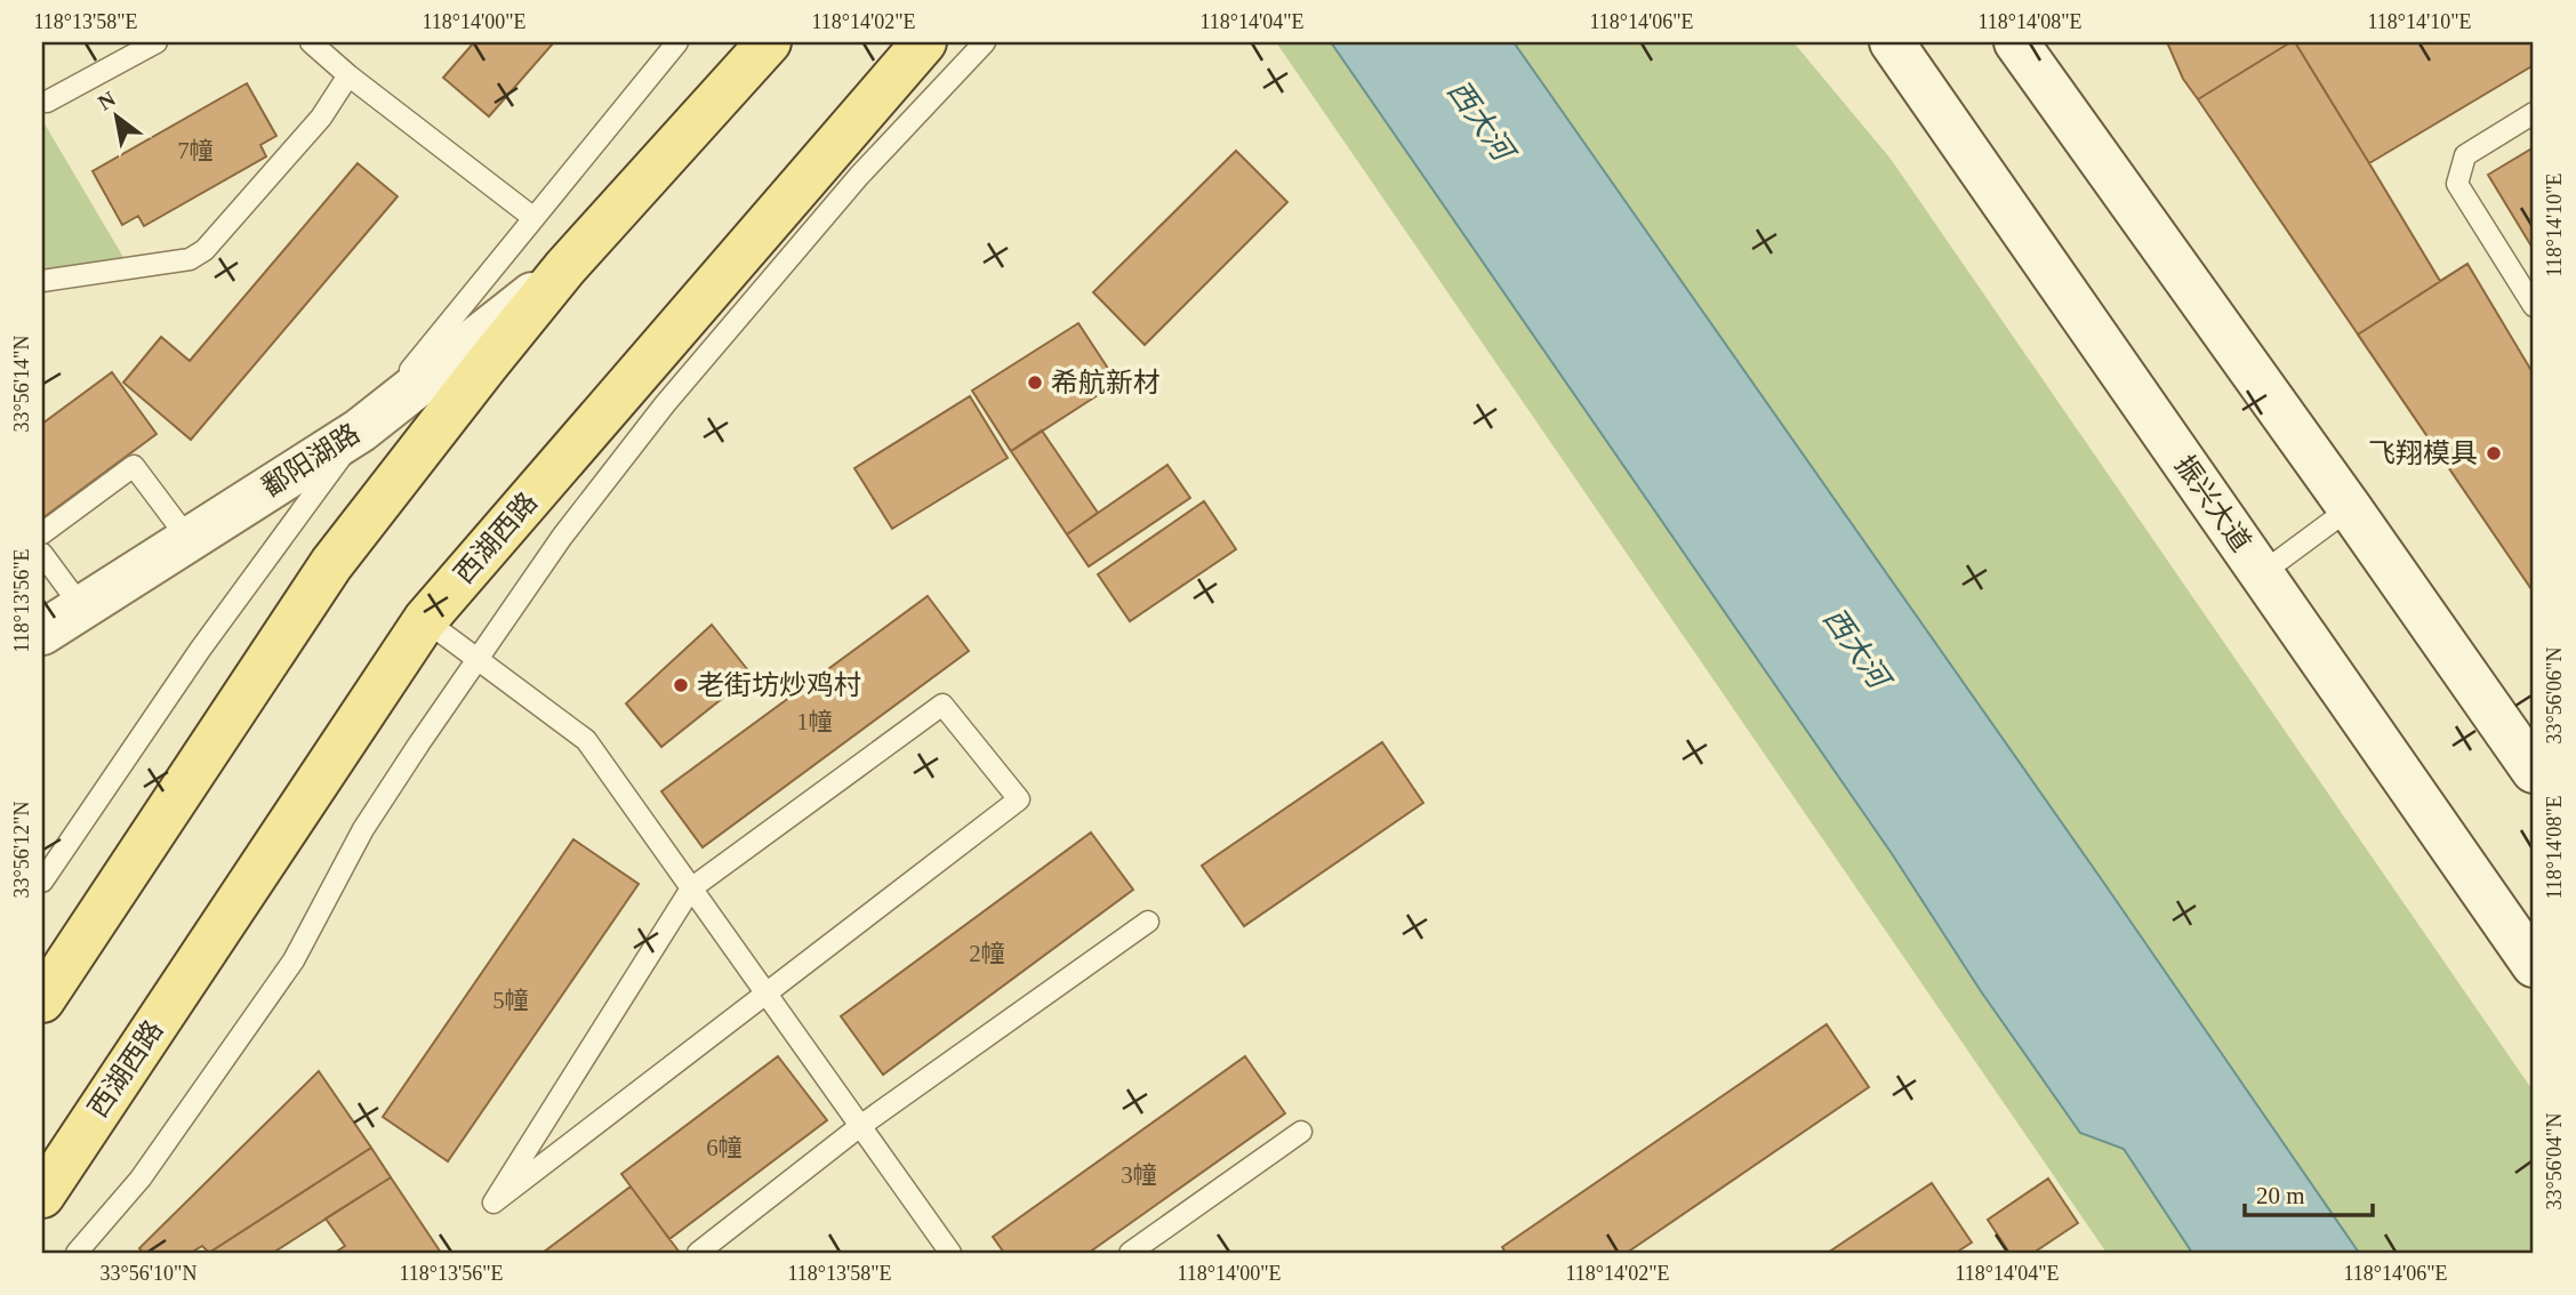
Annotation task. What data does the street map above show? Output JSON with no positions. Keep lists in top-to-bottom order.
{
  "streets": {
    "main road": ["鄱阳湖路", "振兴大道", "西湖西路"]
  },
  "water": ["西大河"],
  "places": ["希航新材", "飞翔模具", "老街坊炒鸡村"],
  "house_numbers": [
    "7幢",
    "1幢",
    "2幢",
    "5幢",
    "6幢",
    "3幢"
  ],
  "scale_bar": "20 m",
  "north": "top left",
  "coordinates": [
    "118°13'58\"E",
    "118°14'00\"E",
    "118°14'02\"E",
    "118°14'04\"E",
    "118°14'06\"E",
    "118°14'08\"E",
    "118°14'10\"E",
    "33°56'14\"N",
    "118°13'56\"E",
    "33°56'06\"N",
    "33°56'12\"N",
    "33°56'04\"N",
    "33°56'10\"N"
  ]
}
